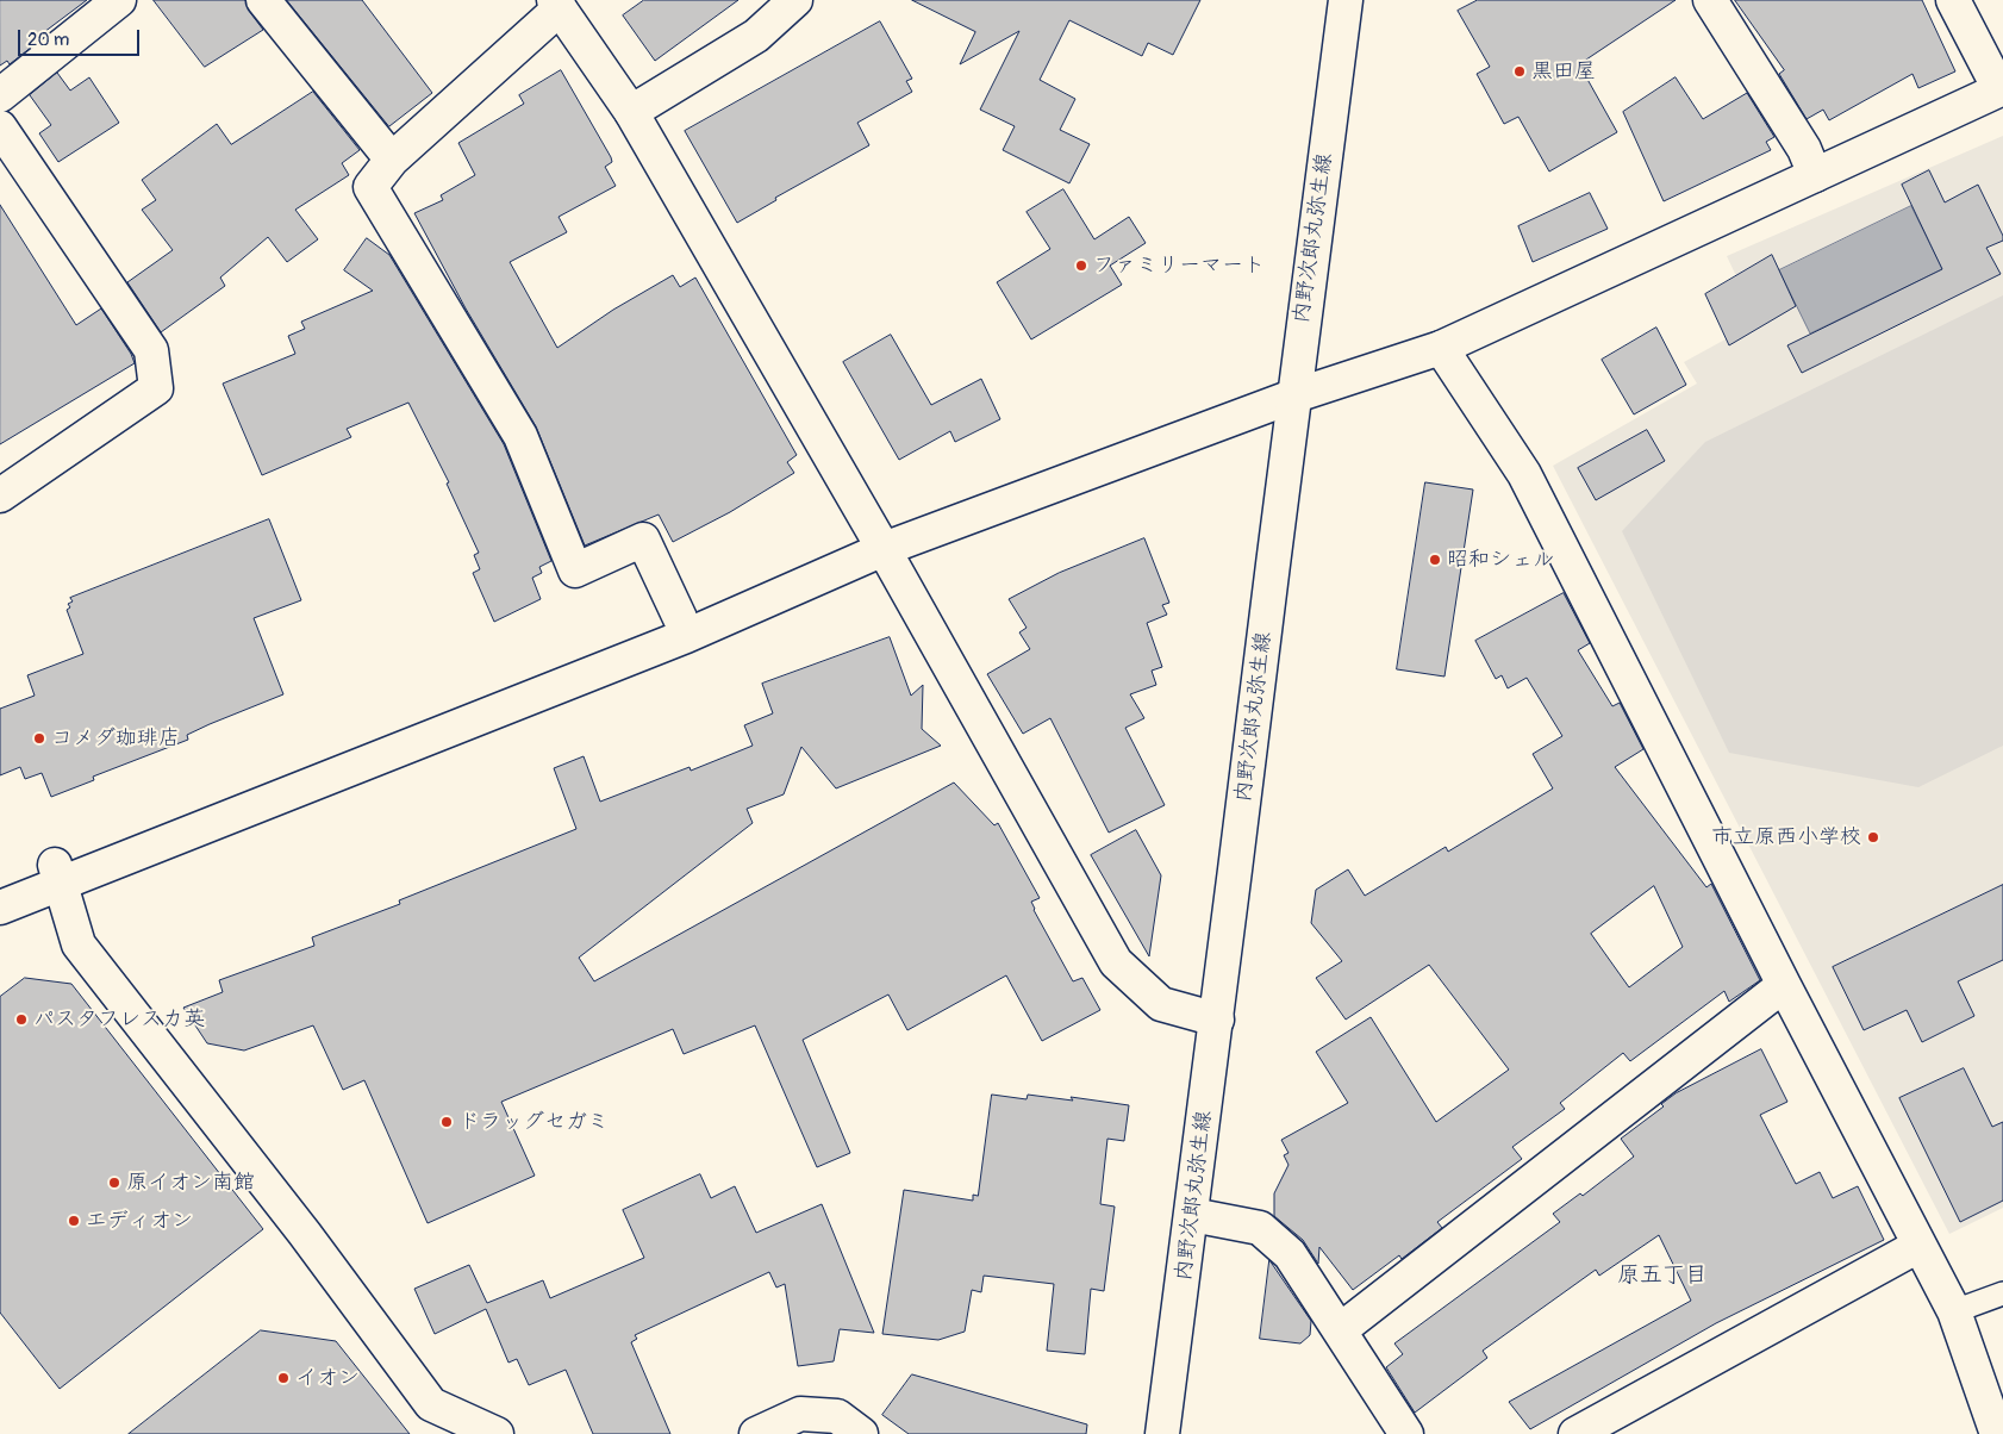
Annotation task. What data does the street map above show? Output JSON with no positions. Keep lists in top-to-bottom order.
{
  "streets": {
    "street": ["内野次郎丸弥生線"]
  },
  "districts": ["原五丁目"],
  "places": [
    "黒田屋",
    "ファミリーマート",
    "昭和シェル",
    "コメダ珈琲店",
    "市立原西小学校",
    "パスタフレスカ英",
    "ドラッグセガミ",
    "原イオン南館",
    "エディオン",
    "イオン"
  ],
  "scale_bar": "20 m"
}
